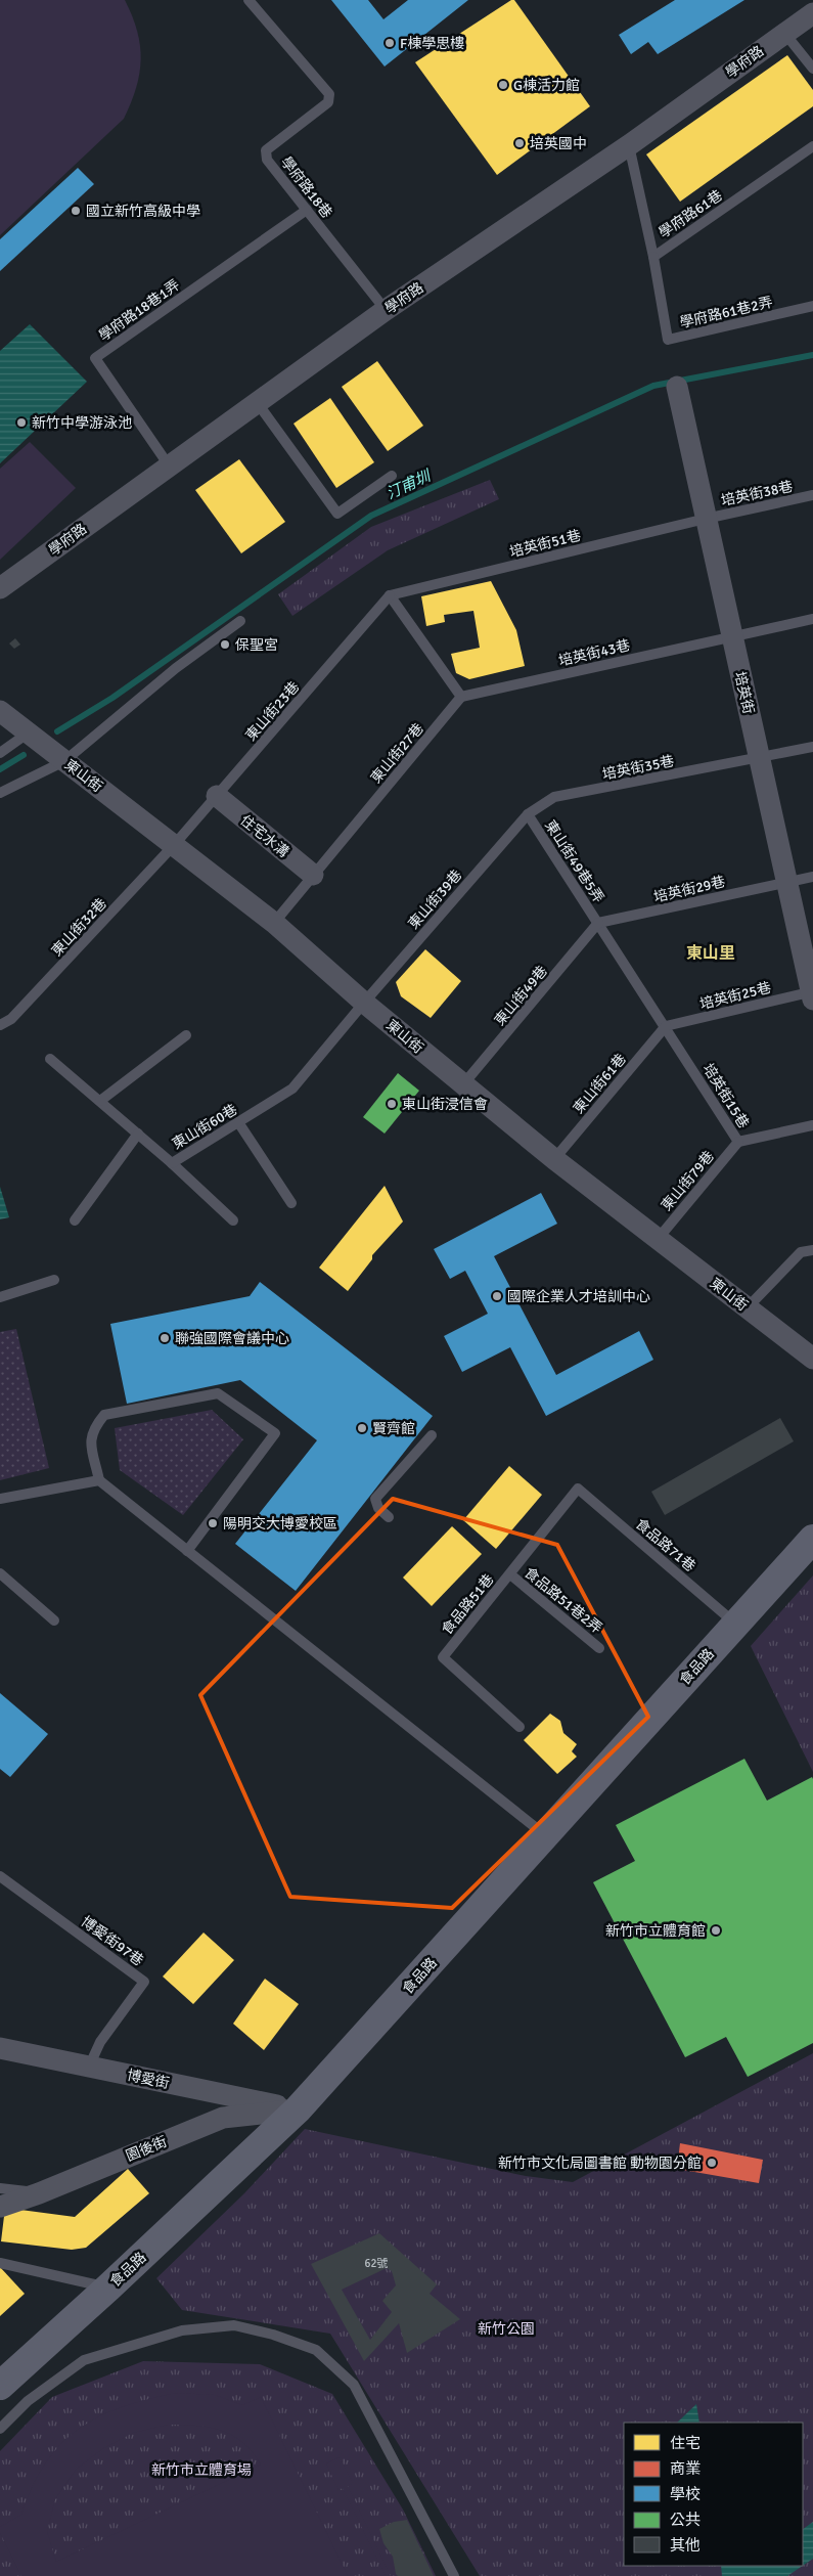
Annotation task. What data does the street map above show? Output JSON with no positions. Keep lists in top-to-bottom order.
{
  "streets": {
    "street": [
      "學府路",
      "培英街",
      "東山街",
      "住宅水溝",
      "食品路",
      "博愛街",
      "園後街"
    ],
    "lane": [
      "學府路18巷",
      "學府路61巷",
      "學府路18巷1弄",
      "學府路61巷2弄",
      "培英街38巷",
      "培英街51巷",
      "培英街43巷",
      "東山街23巷",
      "東山街27巷",
      "培英街35巷",
      "東山街49巷5弄",
      "培英街29巷",
      "東山街39巷",
      "東山街32巷",
      "東山街49巷",
      "培英街25巷",
      "東山街61巷",
      "培英街15巷",
      "東山街60巷",
      "東山街79巷",
      "食品路71巷",
      "食品路51巷2弄",
      "食品路51巷",
      "博愛街97巷"
    ]
  },
  "crossings": [
    ["學府路", "學府路18巷"],
    ["學府路", "學府路61巷"],
    ["學府路", "學府路18巷1弄"],
    ["學府路18巷", "學府路18巷1弄"],
    ["學府路61巷", "學府路61巷2弄"],
    ["培英街38巷", "培英街51巷"],
    ["培英街38巷", "培英街"],
    ["培英街51巷", "培英街"],
    ["培英街51巷", "東山街23巷"],
    ["培英街43巷", "培英街"],
    ["培英街43巷", "東山街27巷"],
    ["培英街", "培英街35巷"],
    ["培英街", "培英街29巷"],
    ["培英街", "培英街25巷"],
    ["東山街23巷", "東山街"],
    ["東山街23巷", "住宅水溝"],
    ["東山街23巷", "東山街32巷"],
    ["東山街27巷", "東山街"],
    ["東山街27巷", "住宅水溝"],
    ["培英街35巷", "東山街49巷5弄"],
    ["培英街35巷", "東山街39巷"],
    ["東山街", "東山街39巷"],
    ["東山街", "東山街32巷"],
    ["東山街", "東山街49巷"],
    ["東山街", "東山街61巷"],
    ["東山街", "東山街60巷"],
    ["東山街", "東山街79巷"],
    ["東山街49巷5弄", "培英街29巷"],
    ["東山街49巷5弄", "東山街39巷"],
    ["東山街49巷5弄", "東山街49巷"],
    ["東山街49巷5弄", "培英街25巷"],
    ["東山街49巷5弄", "東山街61巷"],
    ["東山街49巷5弄", "培英街15巷"],
    ["培英街29巷", "東山街49巷"],
    ["東山街39巷", "東山街60巷"],
    ["培英街25巷", "東山街61巷"],
    ["培英街25巷", "培英街15巷"],
    ["東山街61巷", "培英街15巷"],
    ["培英街15巷", "東山街79巷"],
    ["食品路71巷", "食品路51巷"],
    ["食品路71巷", "食品路"],
    ["食品路51巷2弄", "食品路51巷"],
    ["食品路", "博愛街"],
    ["食品路", "園後街"],
    ["博愛街97巷", "博愛街"],
    ["博愛街", "園後街"]
  ],
  "districts": ["東山里"],
  "water": ["汀甫圳"],
  "parks": ["新竹公園", "新竹市立體育場"],
  "places": [
    "F棟學思樓",
    "G棟活力館",
    "培英國中",
    "國立新竹高級中學",
    "新竹中學游泳池",
    "保聖宮",
    "東山街浸信會",
    "國際企業人才培訓中心",
    "聯強國際會議中心",
    "賢齊館",
    "陽明交大博愛校區",
    "新竹市立體育館",
    "新竹市文化局圖書館 動物園分館"
  ],
  "house_numbers": ["62號"],
  "legend": [
    "住宅",
    "商業",
    "學校",
    "公共",
    "其他"
  ]
}
